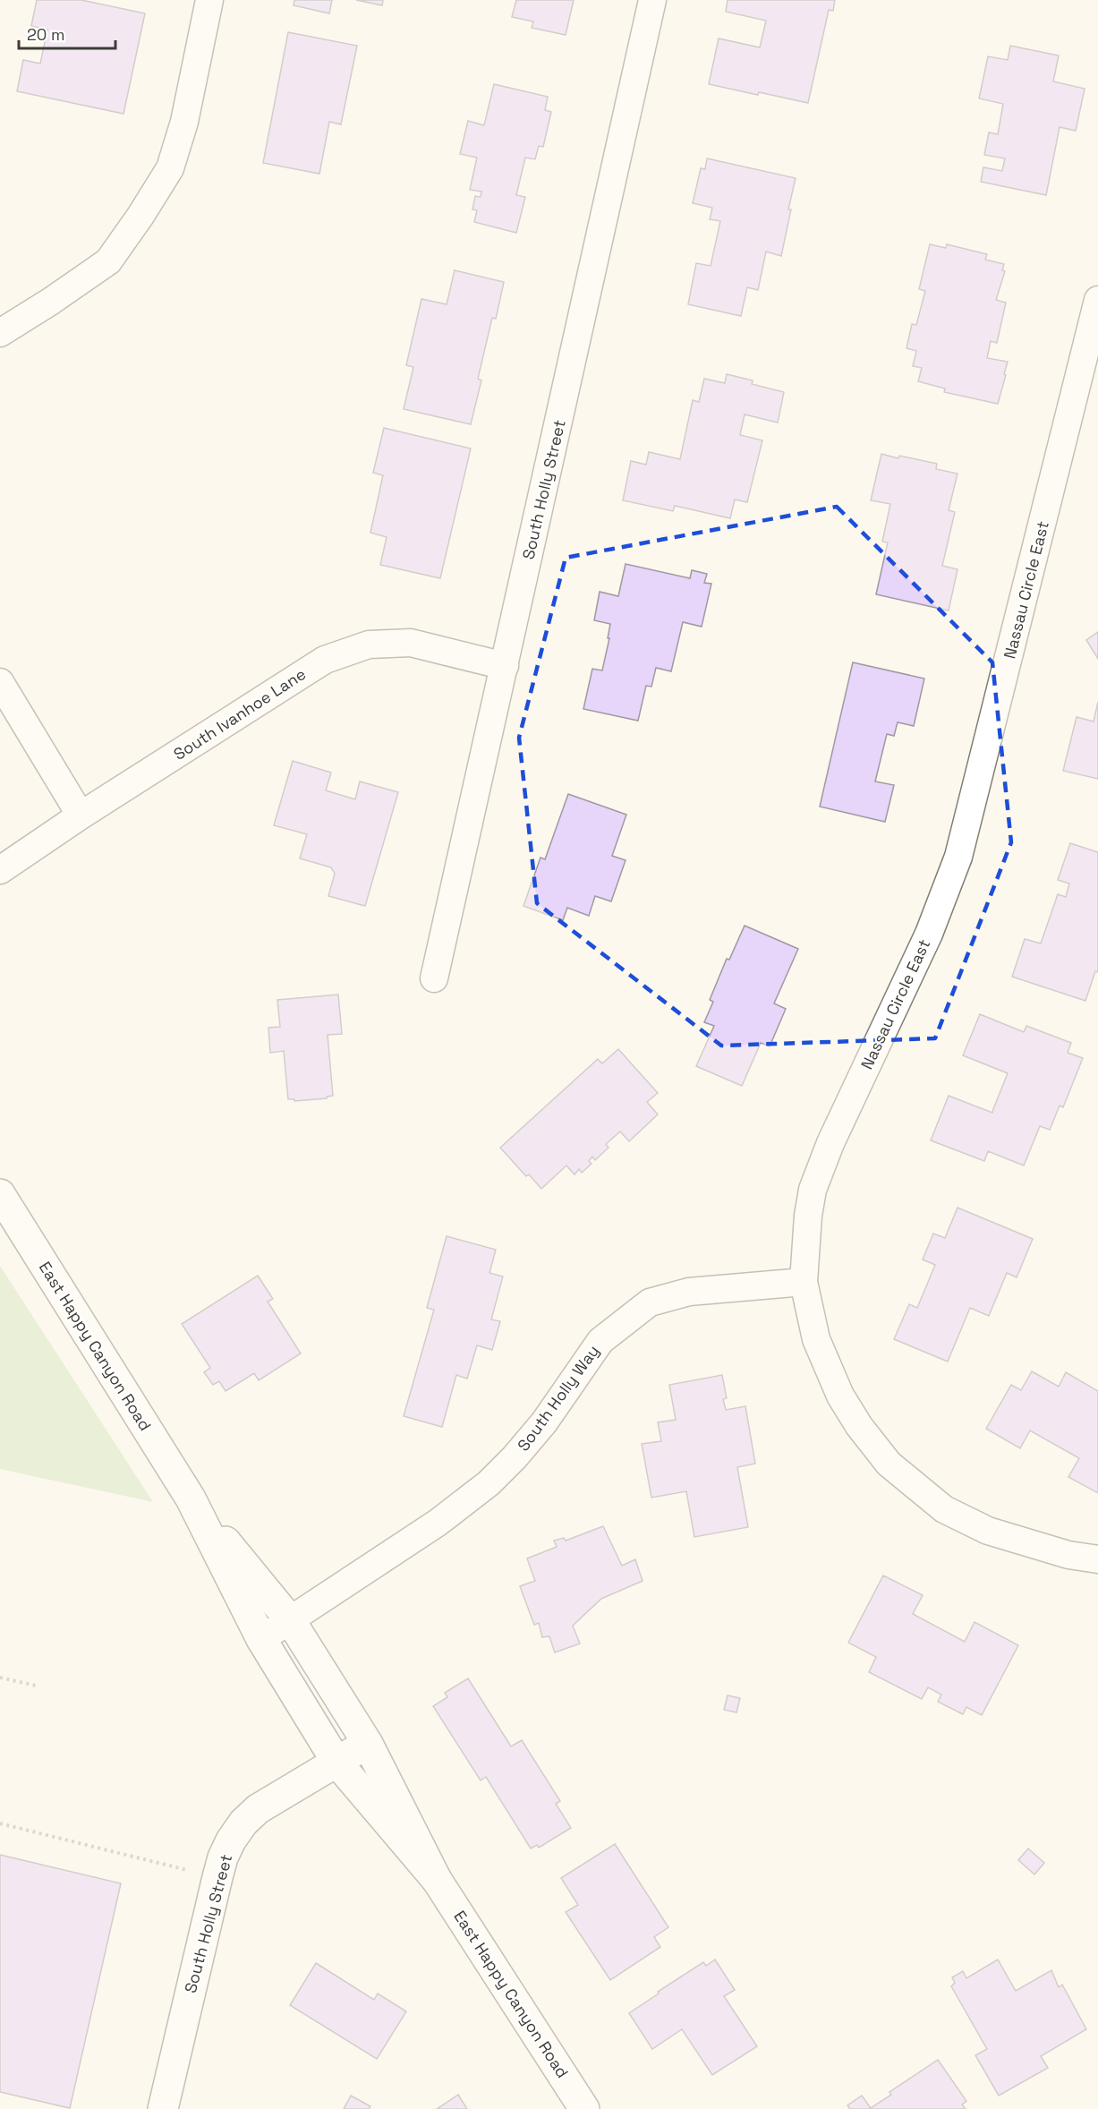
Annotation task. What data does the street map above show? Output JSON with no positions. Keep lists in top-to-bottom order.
{
  "streets": {
    "street": [
      "South Holly Street",
      "Nassau Circle East",
      "South Ivanhoe Lane",
      "East Happy Canyon Road",
      "South Holly Way"
    ]
  },
  "crossings": [
    ["South Holly Street", "South Ivanhoe Lane"],
    ["South Holly Street", "East Happy Canyon Road"],
    ["Nassau Circle East", "South Holly Way"],
    ["East Happy Canyon Road", "South Holly Way"]
  ],
  "scale_bar": "20 m"
}
